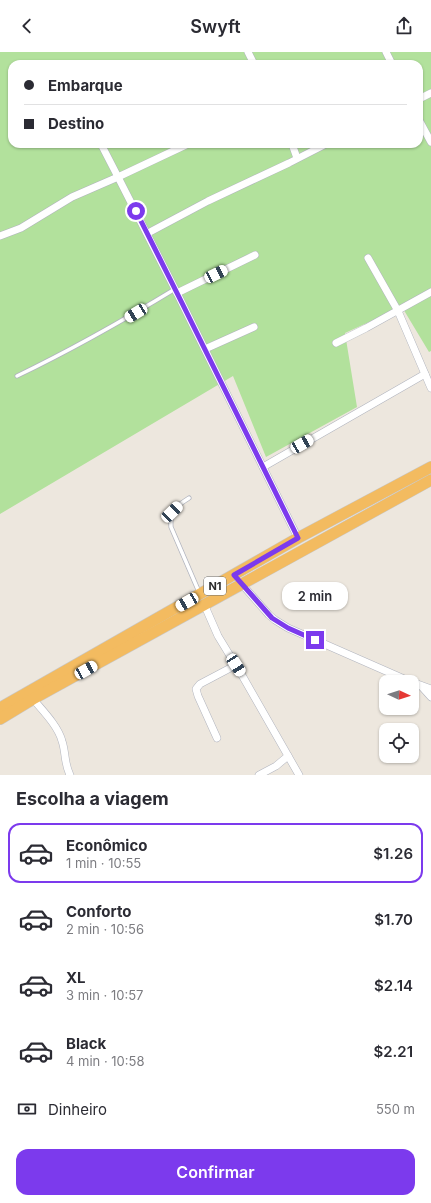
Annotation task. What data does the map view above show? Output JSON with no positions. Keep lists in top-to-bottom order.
{
  "streets": {
    "highway": ["N1"]
  },
  "north": "right",
  "page": {
    "header": "Swyft",
    "banner": ["Embarque", "Destino"],
    "bubble": "2 min",
    "heading": "Escolha a viagem",
    "list": [
      {
        "name": "Econômico",
        "note": "1 min · 10:55",
        "value": "$1.26"
      },
      {
        "name": "Conforto",
        "note": "2 min · 10:56",
        "value": "$1.70"
      },
      {
        "name": "XL",
        "note": "3 min · 10:57",
        "value": "$2.14"
      },
      {
        "name": "Black",
        "note": "4 min · 10:58",
        "value": "$2.21"
      }
    ],
    "pay": ["Dinheiro", "550 m"],
    "buttons": "Confirmar"
  }
}
